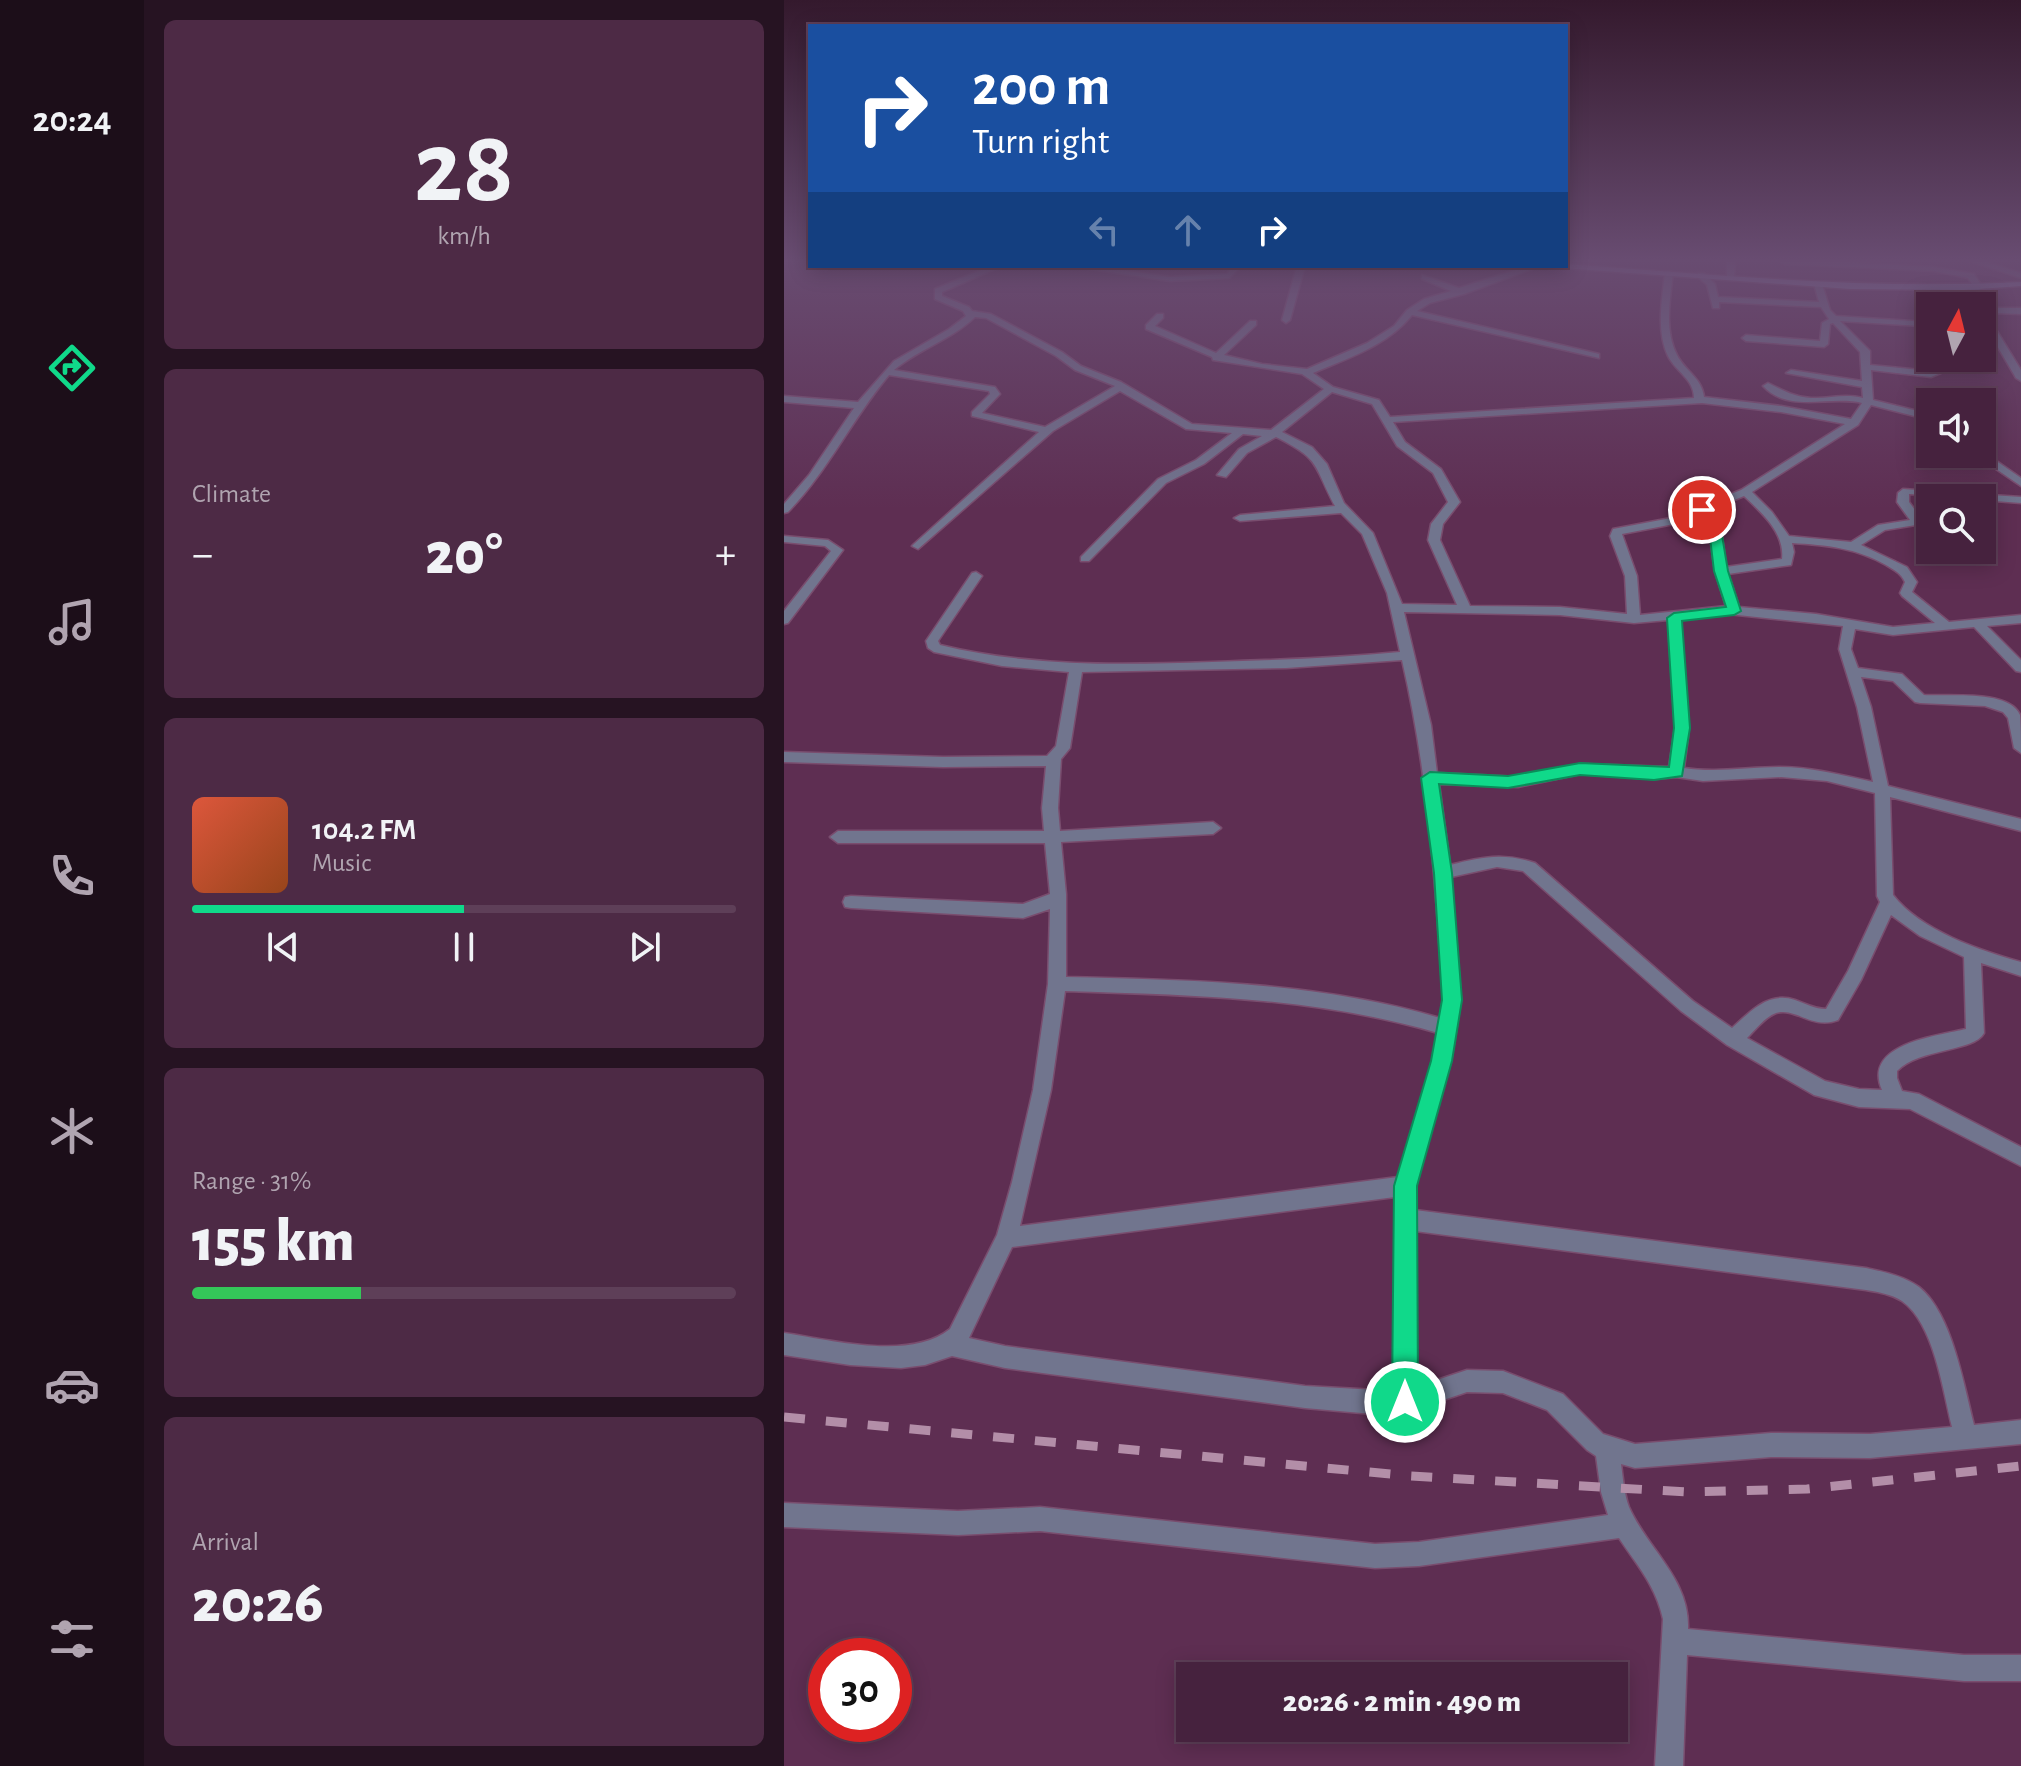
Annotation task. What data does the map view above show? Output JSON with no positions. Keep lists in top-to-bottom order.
{
  "north": "top",
  "page": {
    "tabs": "20:24",
    "tile": [
      ["28", "km/h"],
      "Climate",
      ["Range · 31%", "155 km"],
      ["Arrival", "20:26"]
    ],
    "turn": ["200 m", "Turn right"],
    "heat": ["−", "20°", "+"],
    "song": ["104.2 FM", "Music"],
    "limit": "30",
    "trip": "20:26 · 2 min · 490 m"
  }
}
